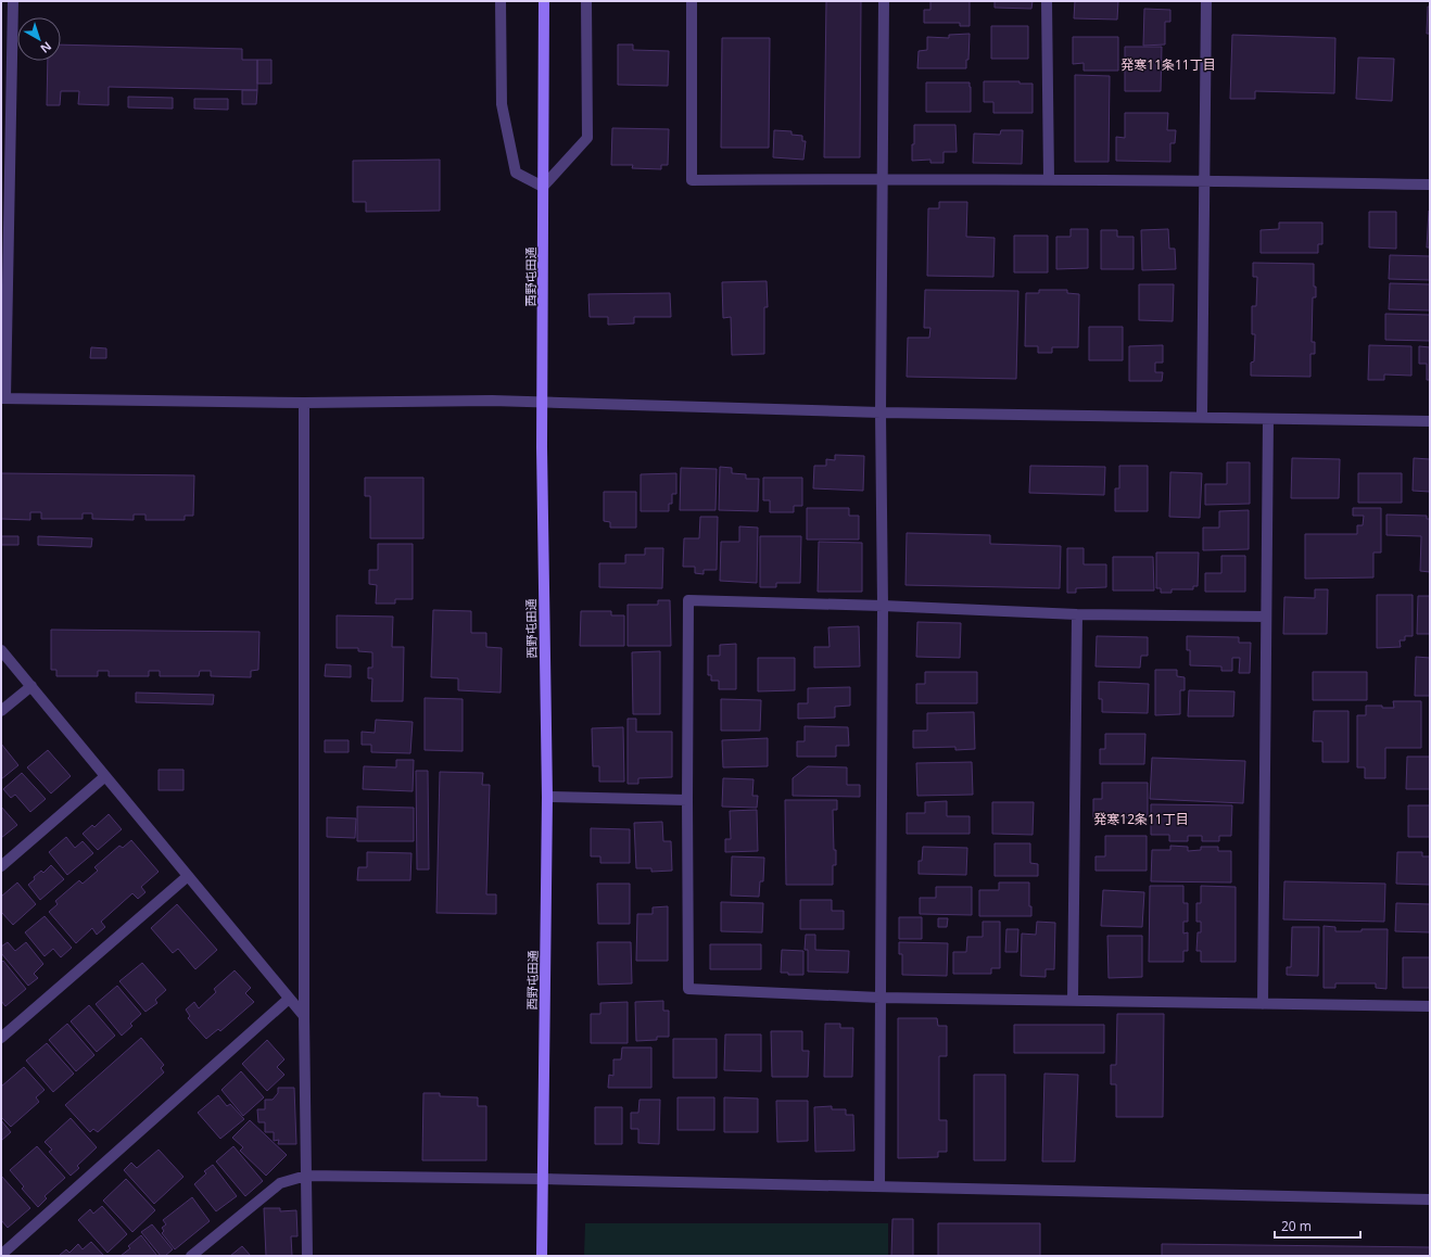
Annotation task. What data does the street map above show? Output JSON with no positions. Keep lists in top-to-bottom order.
{
  "streets": {
    "street": ["西野屯田通"]
  },
  "districts": ["発寒11条11丁目", "発寒12条11丁目"],
  "scale_bar": "20 m",
  "north": "bottom right"
}
